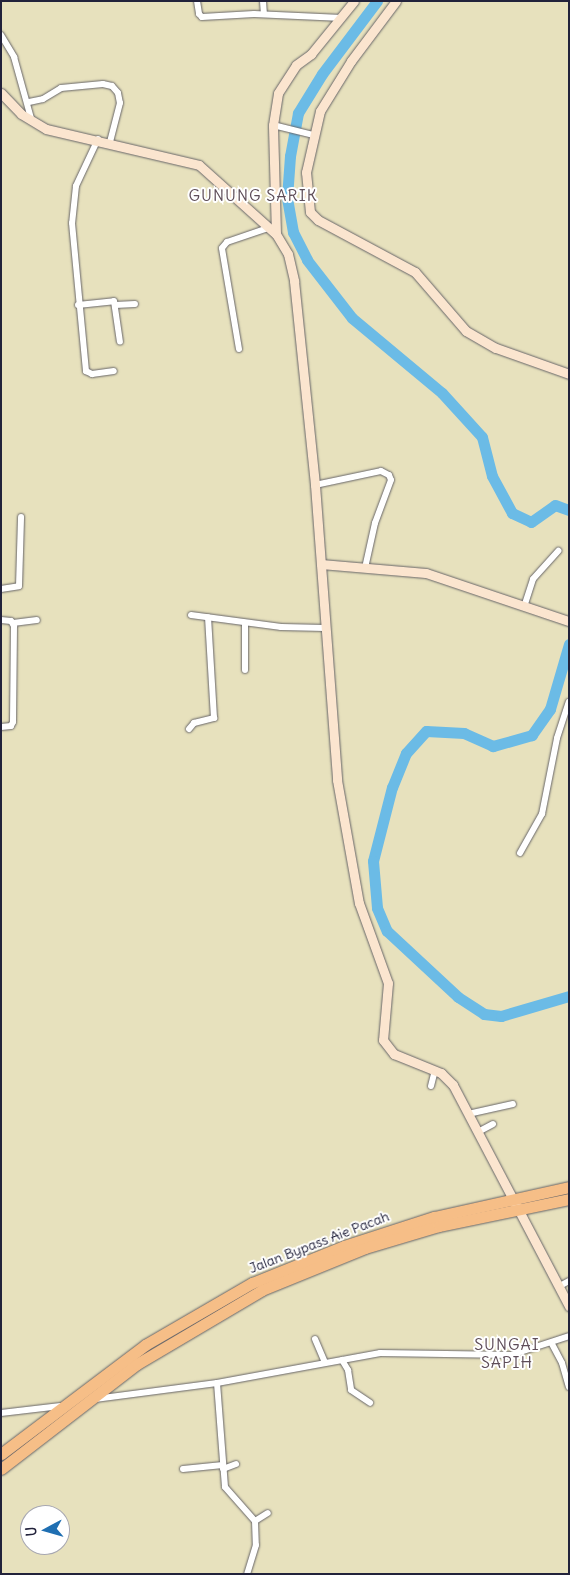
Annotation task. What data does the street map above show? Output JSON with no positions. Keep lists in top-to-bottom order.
{
  "streets": {
    "highway": ["Jalan Bypass Aie Pacah"]
  },
  "districts": ["GUNUNG SARIK", "SUNGAI SAPIH"],
  "north": "left"
}
